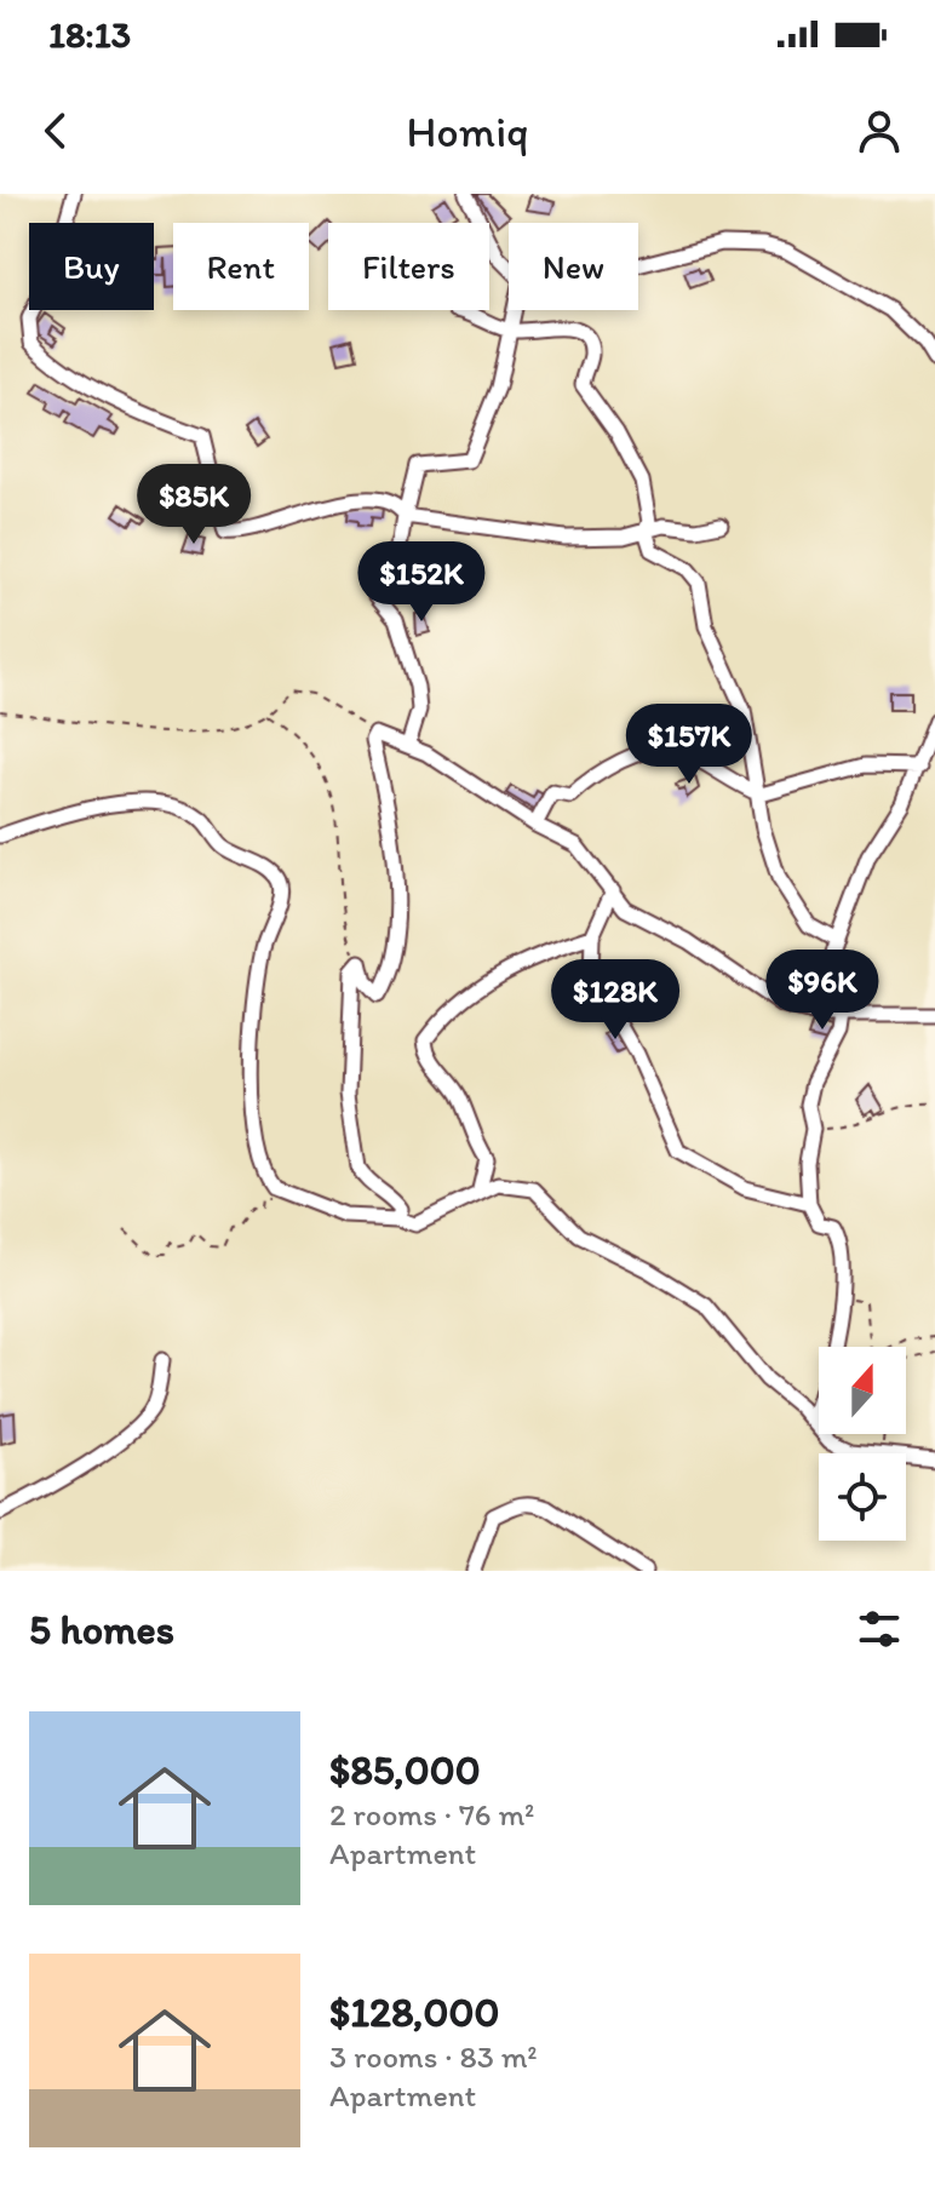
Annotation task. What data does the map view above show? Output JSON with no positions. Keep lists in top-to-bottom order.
{
  "north": "top",
  "page": {
    "status": "18:13",
    "header": "Homiq",
    "chip": [
      "Buy",
      "Rent",
      "Filters",
      "New"
    ],
    "price": [
      "$85K",
      "$152K",
      "$157K",
      "$96K",
      "$128K"
    ],
    "heading": "5 homes",
    "list": [
      {
        "name": "$85,000",
        "note": "2 rooms · 76 m² · Apartment"
      },
      {
        "name": "$128,000",
        "note": "3 rooms · 83 m² · Apartment"
      }
    ]
  }
}
